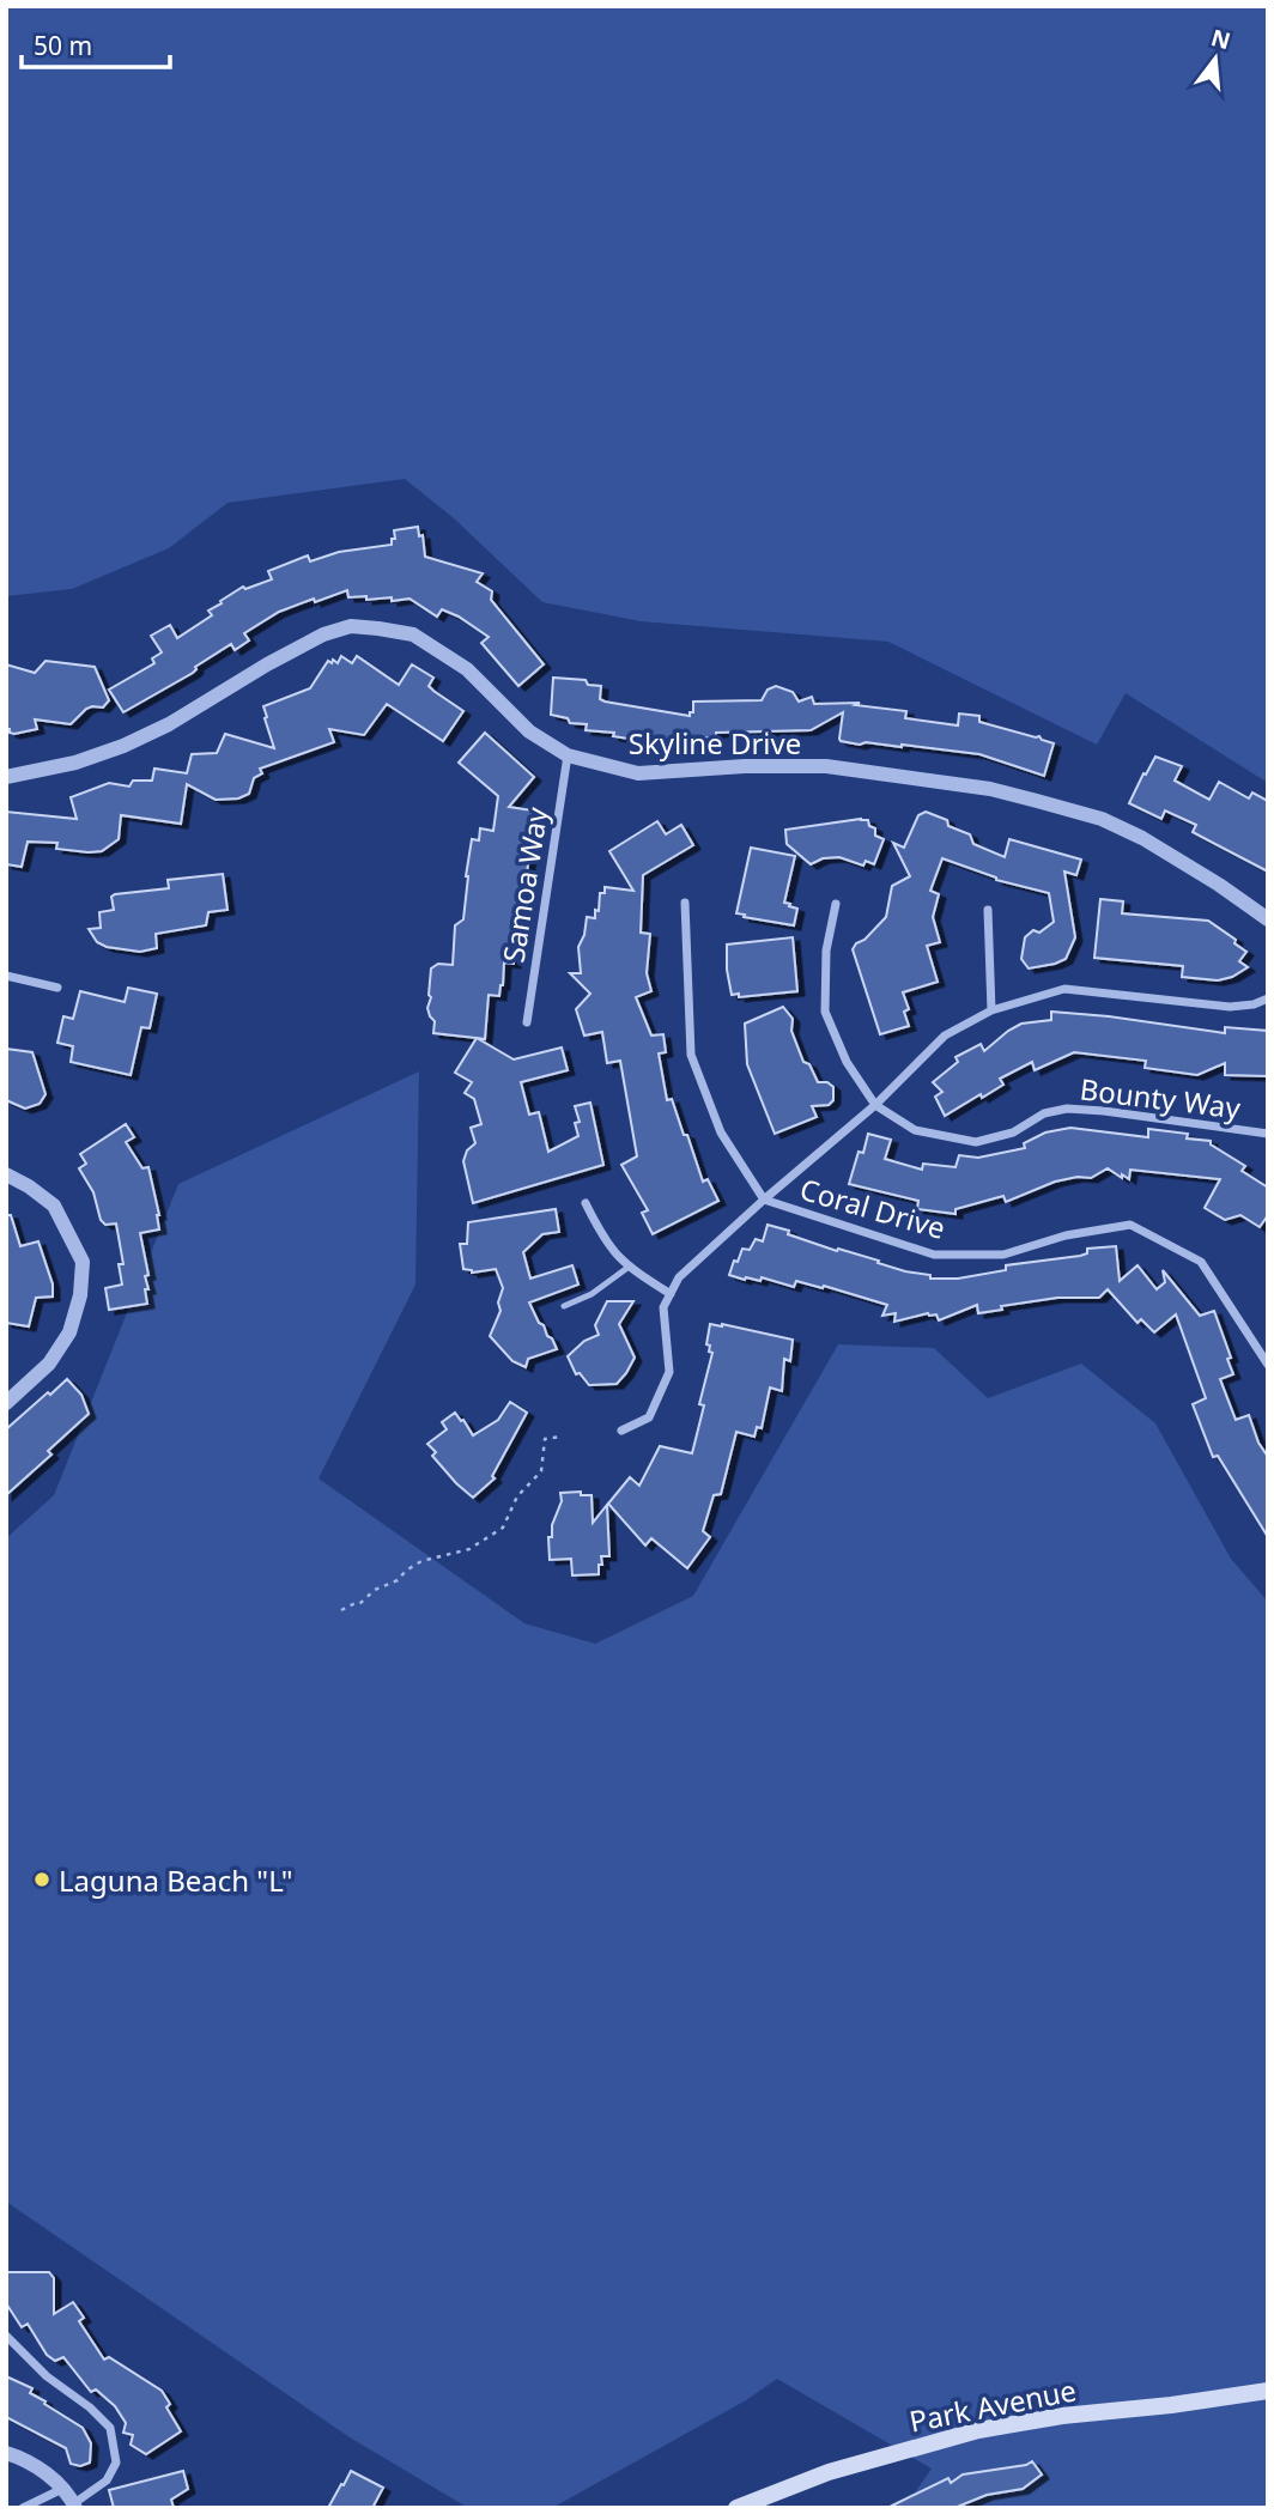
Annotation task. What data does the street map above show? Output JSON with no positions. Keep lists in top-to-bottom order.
{
  "streets": {
    "main road": ["Park Avenue"],
    "street": [
      "Skyline Drive",
      "Samoa Way",
      "Bounty Way",
      "Coral Drive"
    ]
  },
  "crossings": [
    ["Skyline Drive", "Samoa Way"]
  ],
  "places": ["Laguna Beach \"L\""],
  "scale_bar": "50 m",
  "north": "top"
}
